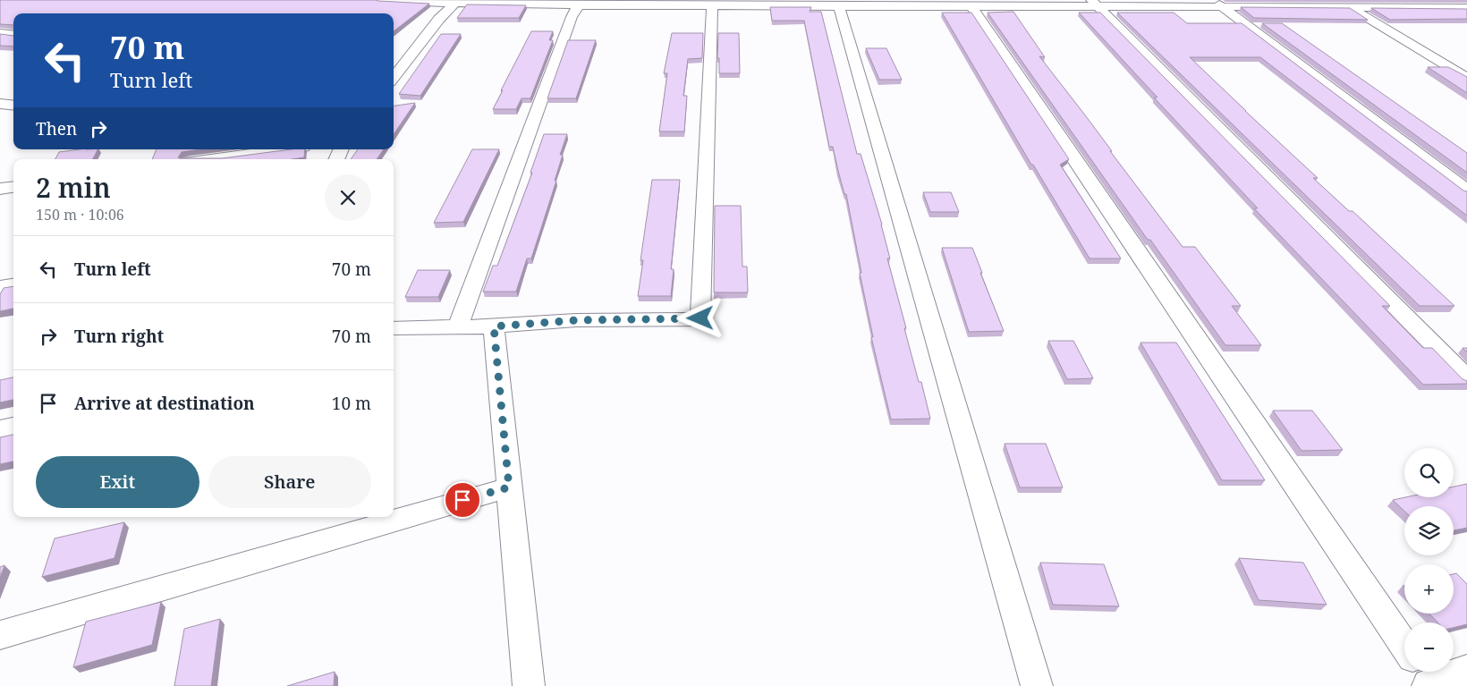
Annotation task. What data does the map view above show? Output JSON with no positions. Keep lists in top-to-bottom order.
{
  "page": {
    "turn": ["70 m", "Turn left"],
    "then": "Then",
    "heading": ["2 min", "150 m · 10:06"],
    "list": [
      {
        "name": "Turn left",
        "value": "70 m"
      },
      {
        "name": "Turn right",
        "value": "70 m"
      },
      {
        "name": "Arrive at destination",
        "value": "10 m"
      }
    ],
    "buttons": ["Exit", "Share"],
    "map_buttons": ["+", "−"]
  }
}
